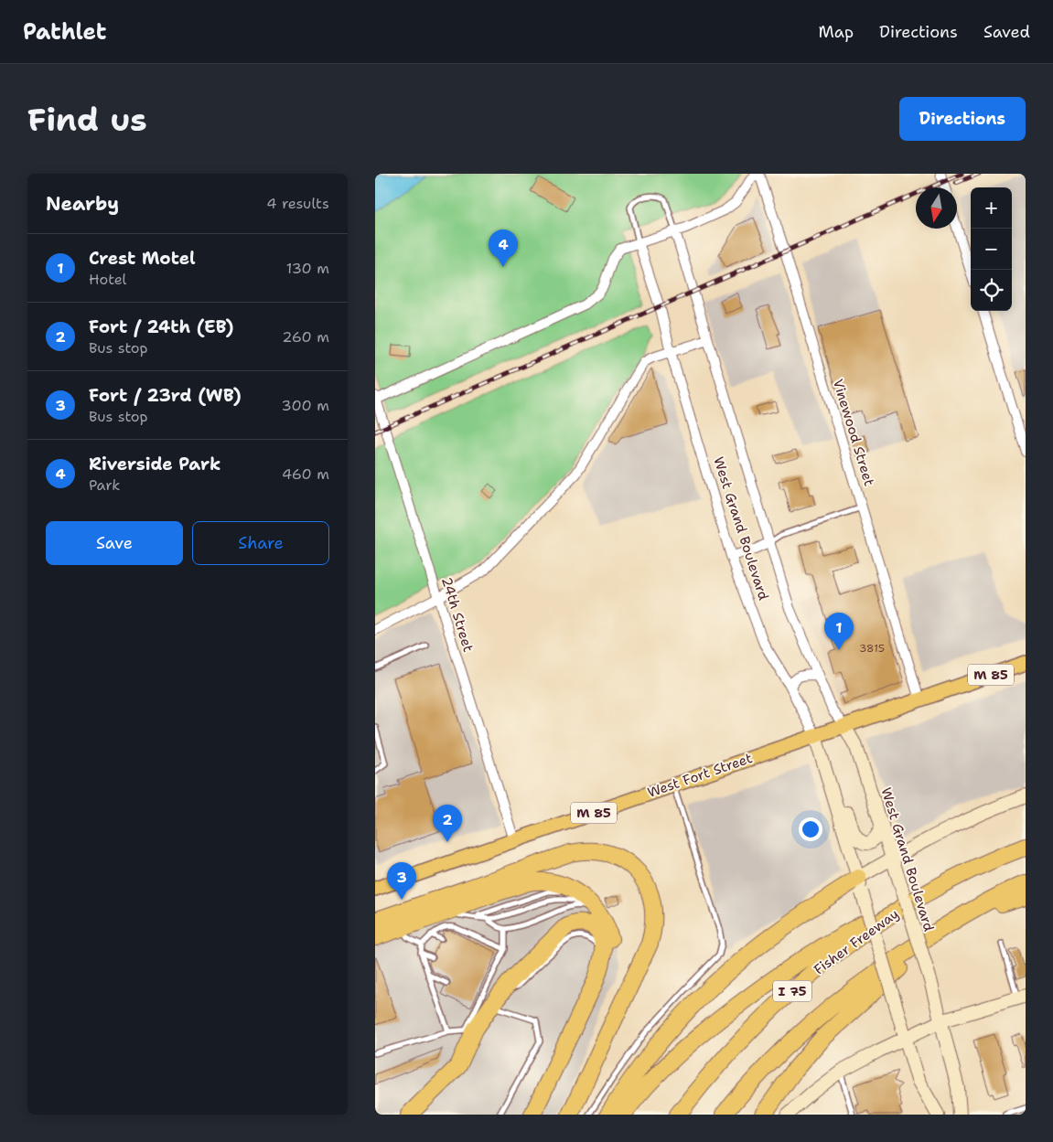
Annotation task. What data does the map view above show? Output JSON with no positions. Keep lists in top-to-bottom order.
{
  "streets": {
    "highway": ["Fisher Freeway", "I 75"],
    "main road": ["M 85", "West Fort Street"],
    "street": ["Vinewood Street", "West Grand Boulevard", "24th Street"]
  },
  "crossings": [
    ["Vinewood Street", "West Fort Street"],
    ["West Grand Boulevard", "West Fort Street"],
    ["24th Street", "West Fort Street"]
  ],
  "house_numbers": ["3815"],
  "north": "bottom",
  "page": {
    "header": "Pathlet",
    "nav": ["Map", "Directions", "Saved"],
    "buttons": [
      "Directions",
      ["Save", "Share"]
    ],
    "title": "Find us",
    "heading": ["Nearby", "4 results"],
    "map_buttons": ["+", "−"],
    "pins": [
      "4",
      "1",
      "2",
      "3"
    ],
    "list": [
      {
        "mark": "1",
        "name": "Crest Motel",
        "note": "Hotel",
        "value": "130 m"
      },
      {
        "mark": "2",
        "name": "Fort / 24th (EB)",
        "note": "Bus stop",
        "value": "260 m"
      },
      {
        "mark": "3",
        "name": "Fort / 23rd (WB)",
        "note": "Bus stop",
        "value": "300 m"
      },
      {
        "mark": "4",
        "name": "Riverside Park",
        "note": "Park",
        "value": "460 m"
      }
    ]
  }
}
